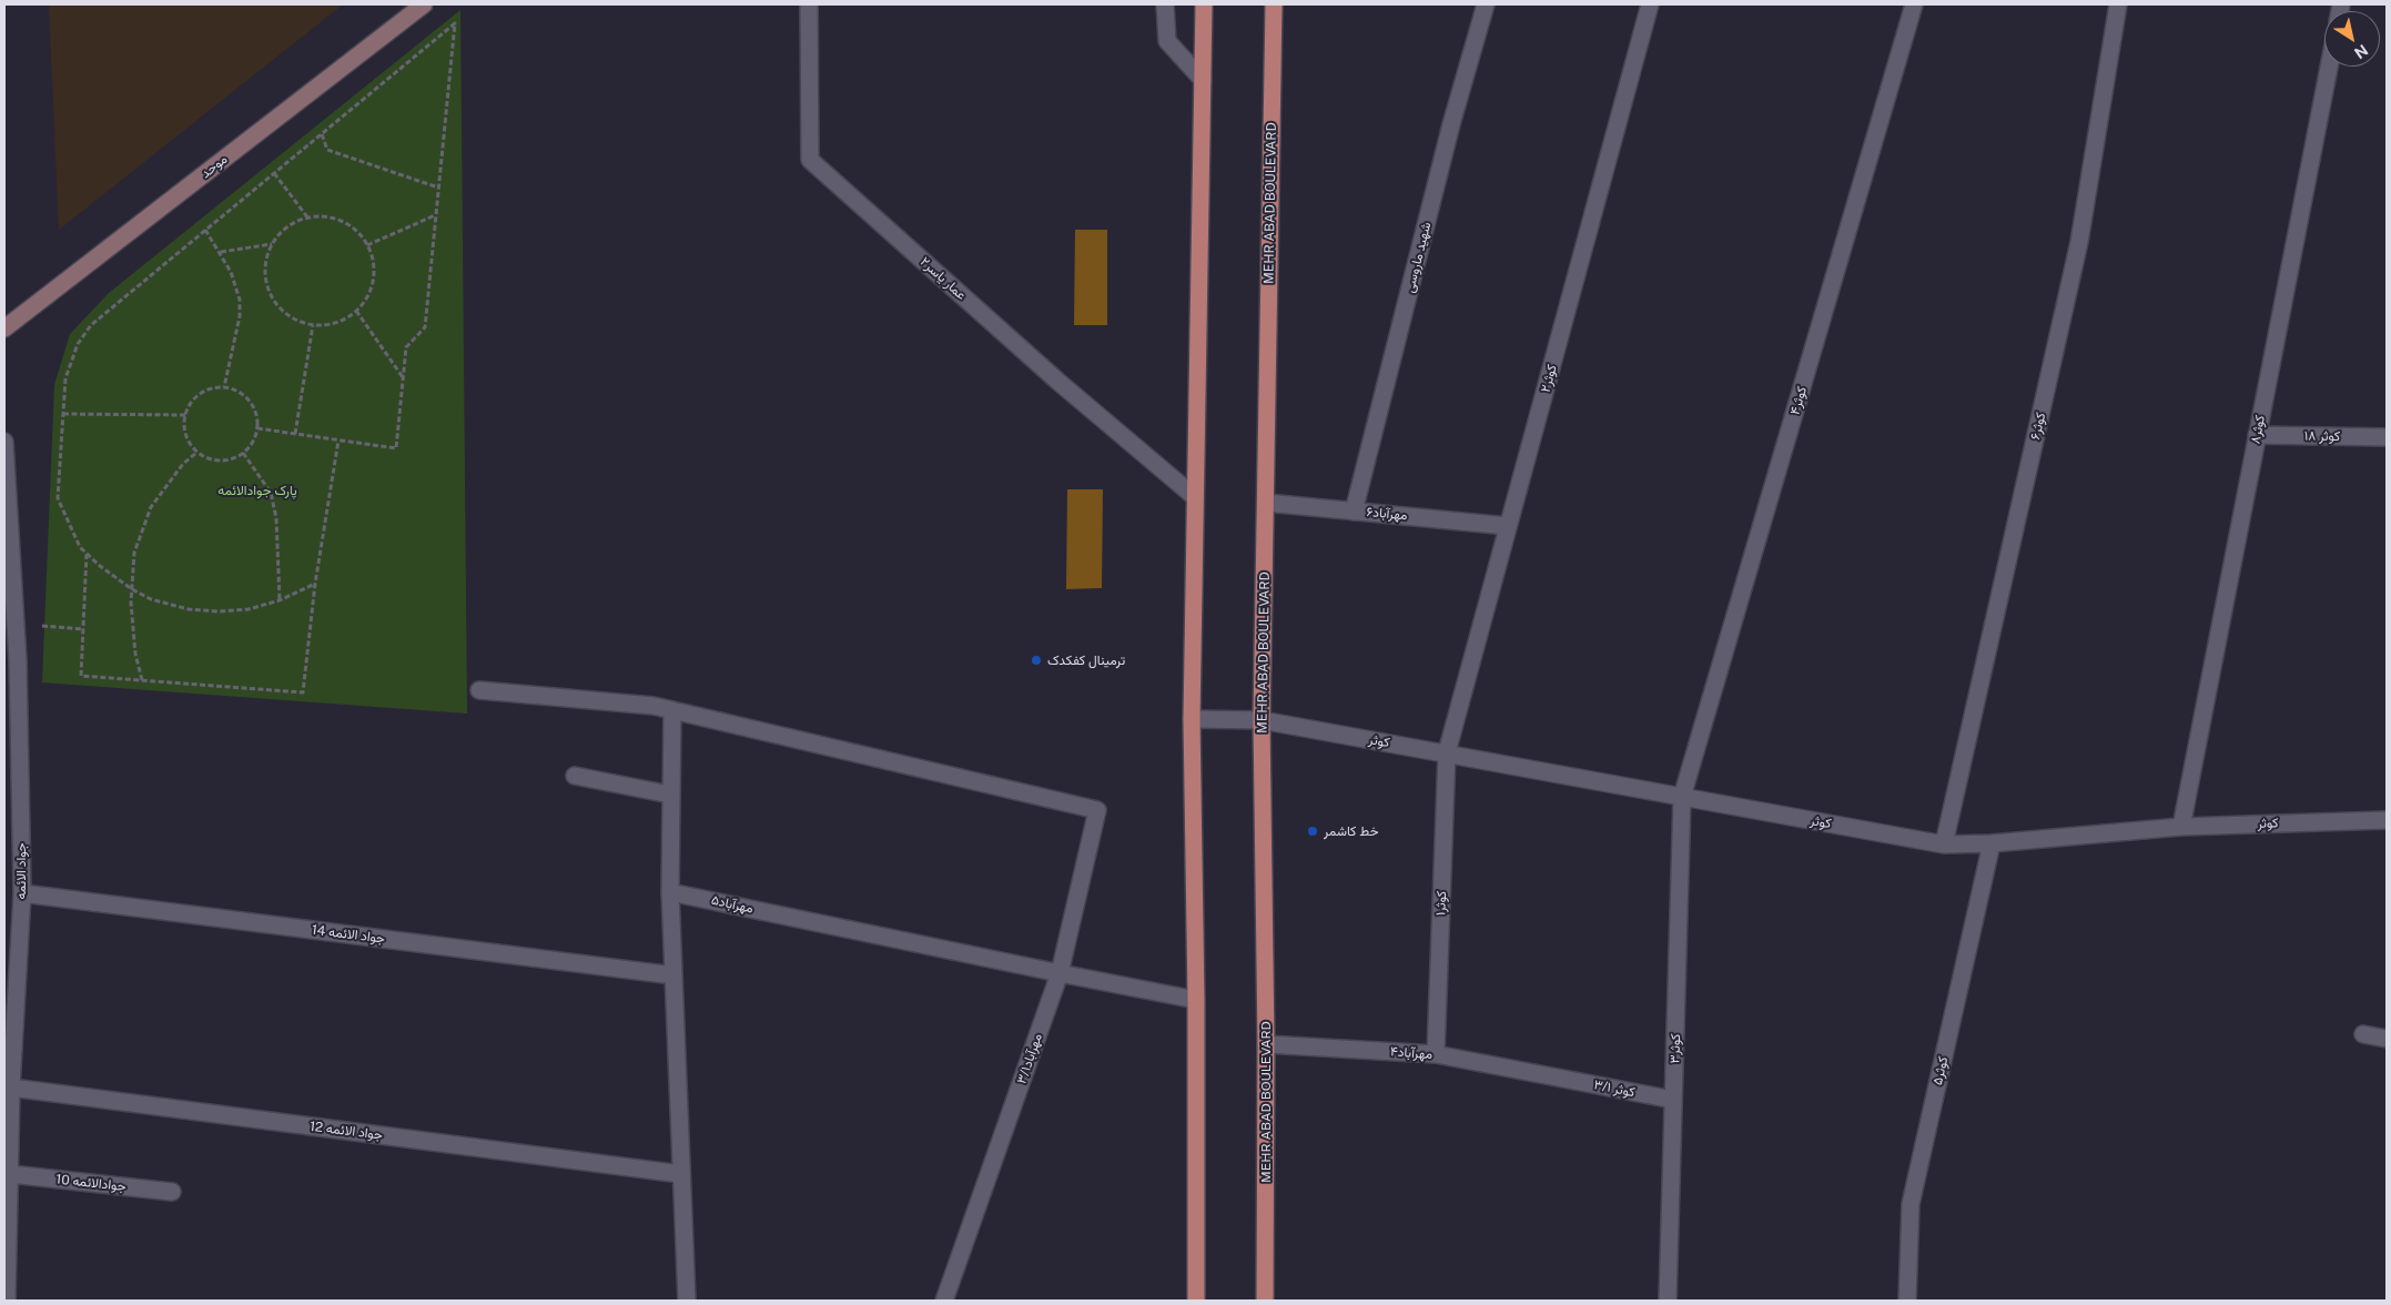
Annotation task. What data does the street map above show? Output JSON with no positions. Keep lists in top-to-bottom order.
{
  "streets": {
    "main road": ["MEHR ABAD BOULEVARD"],
    "street": [
      "موحد",
      "شهید ماروسی",
      "عمار یاسر۲",
      "کوثر۲",
      "کوثر۴",
      "کوثر۶",
      "کوثر۸",
      "کوثر ۱۸",
      "مهرآباد۶",
      "کوثر",
      "جواد الائمه",
      "کوثر۱",
      "مهرآباد۵",
      "جواد الائمه 14",
      "کوثر۳",
      "مهرآباد۴",
      "مهرآباد۳/۱",
      "کوثر۵",
      "کوثر ۳/۱",
      "جواد الائمه 12",
      "جوادالائمه 10"
    ]
  },
  "crossings": [
    ["MEHR ABAD BOULEVARD", "مهرآباد۶"],
    ["MEHR ABAD BOULEVARD", "کوثر"],
    ["MEHR ABAD BOULEVARD", "مهرآباد۴"],
    ["شهید ماروسی", "مهرآباد۶"],
    ["کوثر۲", "مهرآباد۶"],
    ["کوثر۲", "کوثر"],
    ["کوثر۲", "کوثر۱"],
    ["کوثر۴", "کوثر"],
    ["کوثر۴", "کوثر۳"],
    ["کوثر۶", "کوثر"],
    ["کوثر۸", "کوثر ۱۸"],
    ["کوثر۸", "کوثر"],
    ["کوثر", "کوثر۱"],
    ["کوثر", "کوثر۳"],
    ["کوثر", "کوثر۵"],
    ["جواد الائمه", "جواد الائمه 14"],
    ["جواد الائمه", "جواد الائمه 12"],
    ["جواد الائمه", "جوادالائمه 10"],
    ["کوثر۱", "مهرآباد۴"],
    ["مهرآباد۵", "مهرآباد۳/۱"],
    ["کوثر۳", "کوثر ۳/۱"],
    ["مهرآباد۴", "کوثر ۳/۱"]
  ],
  "parks": ["پارک جوادالائمه"],
  "places": ["ترمینال کفکدک", "خط کاشمر"],
  "north": "bottom right"
}
